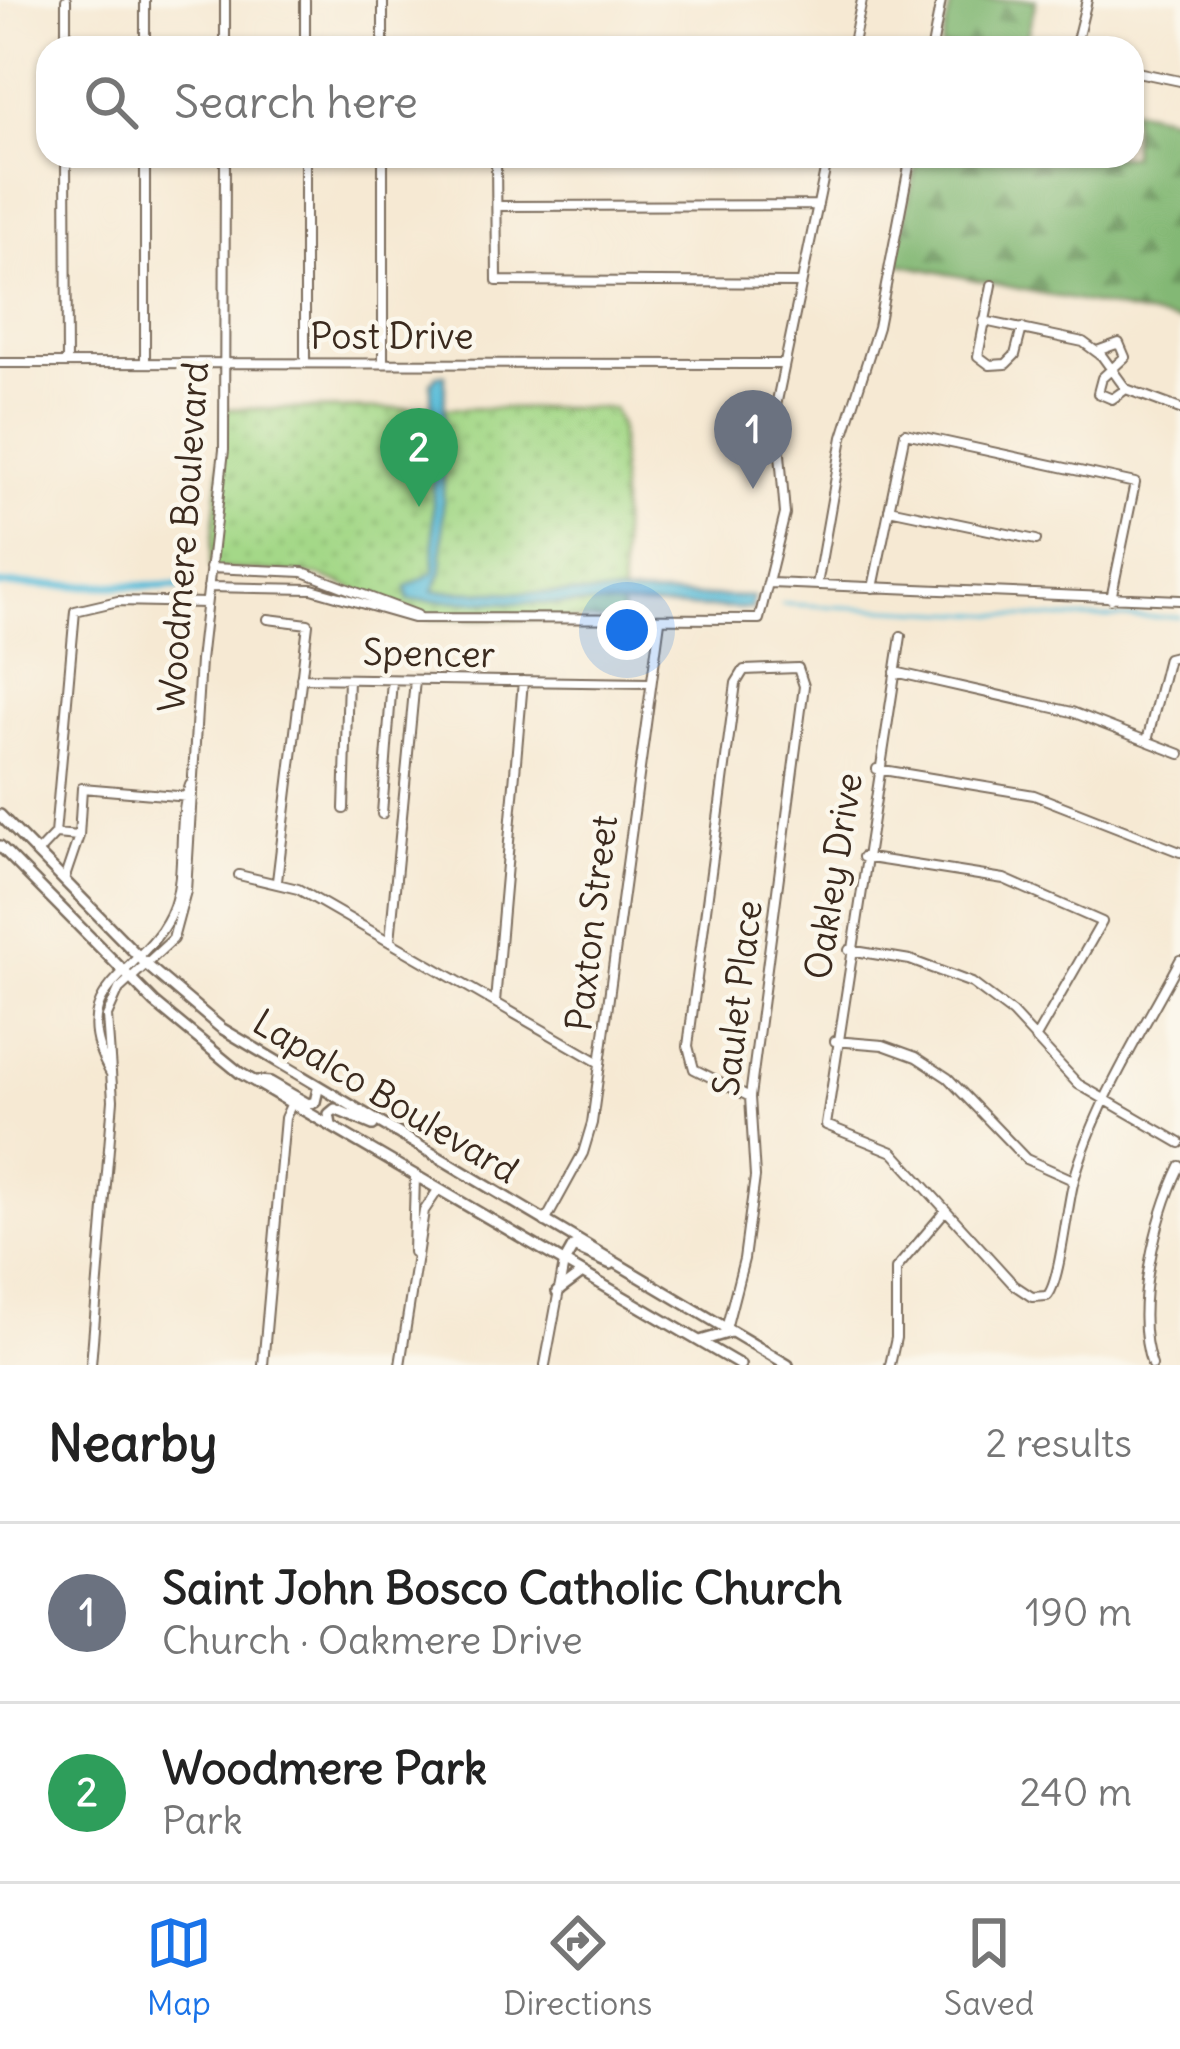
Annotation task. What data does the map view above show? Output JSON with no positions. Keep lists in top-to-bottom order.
{
  "streets": {
    "main road": ["Lapalco Boulevard"],
    "street": [
      "Post Drive",
      "Woodmere Boulevard",
      "Spencer",
      "Oakley Drive",
      "Paxton Street",
      "Saulet Place"
    ]
  },
  "crossings": [
    ["Post Drive", "Woodmere Boulevard"],
    ["Woodmere Boulevard", "Lapalco Boulevard"],
    ["Spencer", "Paxton Street"],
    ["Paxton Street", "Lapalco Boulevard"],
    ["Saulet Place", "Lapalco Boulevard"]
  ],
  "page": {
    "search": "Search here",
    "pins": ["1", "2"],
    "heading": ["Nearby", "2 results"],
    "list": [
      {
        "mark": "1",
        "name": "Saint John Bosco Catholic Church",
        "note": "Church · Oakmere Drive",
        "value": "190 m"
      },
      {
        "mark": "2",
        "name": "Woodmere Park",
        "note": "Park",
        "value": "240 m"
      }
    ],
    "nav": ["Map", "Directions", "Saved"]
  }
}
